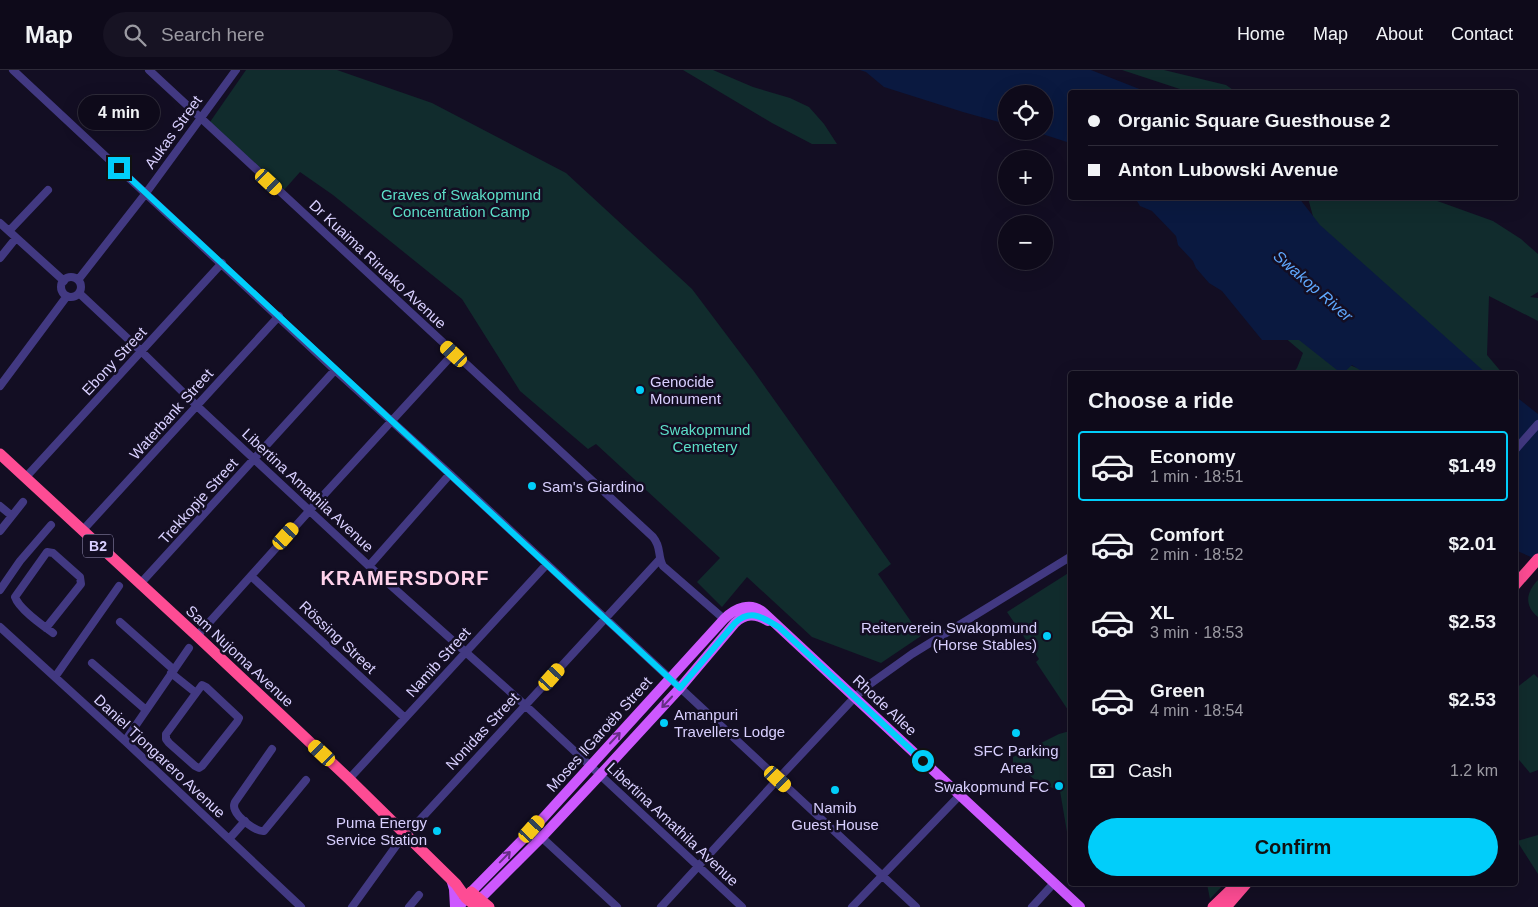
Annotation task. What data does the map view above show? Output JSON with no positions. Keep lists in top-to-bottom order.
{
  "streets": {
    "highway": ["B2", "Sam Nujoma Avenue"],
    "main road": ["Rhode Allee", "Moses ǁGaroëb Street"],
    "street": [
      "Aukas Street",
      "Dr Kuaima Riruako Avenue",
      "Ebony Street",
      "Waterbank Street",
      "Libertina Amathila Avenue",
      "Trekkopje Street",
      "Rössing Street",
      "Namib Street",
      "Nonidas Street",
      "Daniel Tjongarero Avenue"
    ]
  },
  "crossings": [
    ["Aukas Street", "Dr Kuaima Riruako Avenue"],
    ["Aukas Street", "Libertina Amathila Avenue"],
    ["Dr Kuaima Riruako Avenue", "Nonidas Street"],
    ["Dr Kuaima Riruako Avenue", "Moses ǁGaroëb Street"],
    ["Ebony Street", "Libertina Amathila Avenue"],
    ["Ebony Street", "Sam Nujoma Avenue"],
    ["Waterbank Street", "Libertina Amathila Avenue"],
    ["Waterbank Street", "Sam Nujoma Avenue"],
    ["Libertina Amathila Avenue", "Trekkopje Street"],
    ["Libertina Amathila Avenue", "Namib Street"],
    ["Libertina Amathila Avenue", "Nonidas Street"],
    ["Libertina Amathila Avenue", "Moses ǁGaroëb Street"],
    ["Trekkopje Street", "Sam Nujoma Avenue"],
    ["Rössing Street", "Namib Street"],
    ["Sam Nujoma Avenue", "Namib Street"],
    ["Sam Nujoma Avenue", "Nonidas Street"],
    ["Sam Nujoma Avenue", "Moses ǁGaroëb Street"],
    ["Rhode Allee", "Moses ǁGaroëb Street"]
  ],
  "districts": ["KRAMERSDORF"],
  "water": ["Swakop River"],
  "parks": ["Graves of Swakopmund Concentration Camp", "Swakopmund Cemetery"],
  "places": [
    "Genocide Monument",
    "Sam's Giardino",
    "Reiterverein Swakopmund (Horse Stables)",
    "Amanpuri Travellers Lodge",
    "SFC Parking Area",
    "Swakopmund FC",
    "Namib Guest House",
    "Puma Energy Service Station"
  ],
  "page": {
    "header": "Map",
    "search": "Search here",
    "nav": [
      "Home",
      "Map",
      "About",
      "Contact"
    ],
    "map_buttons": ["+", "−"],
    "banner": ["Organic Square Guesthouse 2", "Anton Lubowski Avenue"],
    "bubble": "4 min",
    "heading": "Choose a ride",
    "list": [
      {
        "name": "Economy",
        "note": "1 min · 18:51",
        "value": "$1.49"
      },
      {
        "name": "Comfort",
        "note": "2 min · 18:52",
        "value": "$2.01"
      },
      {
        "name": "XL",
        "note": "3 min · 18:53",
        "value": "$2.53"
      },
      {
        "name": "Green",
        "note": "4 min · 18:54",
        "value": "$2.53"
      }
    ],
    "pay": ["Cash", "1.2 km"],
    "buttons": "Confirm"
  }
}
